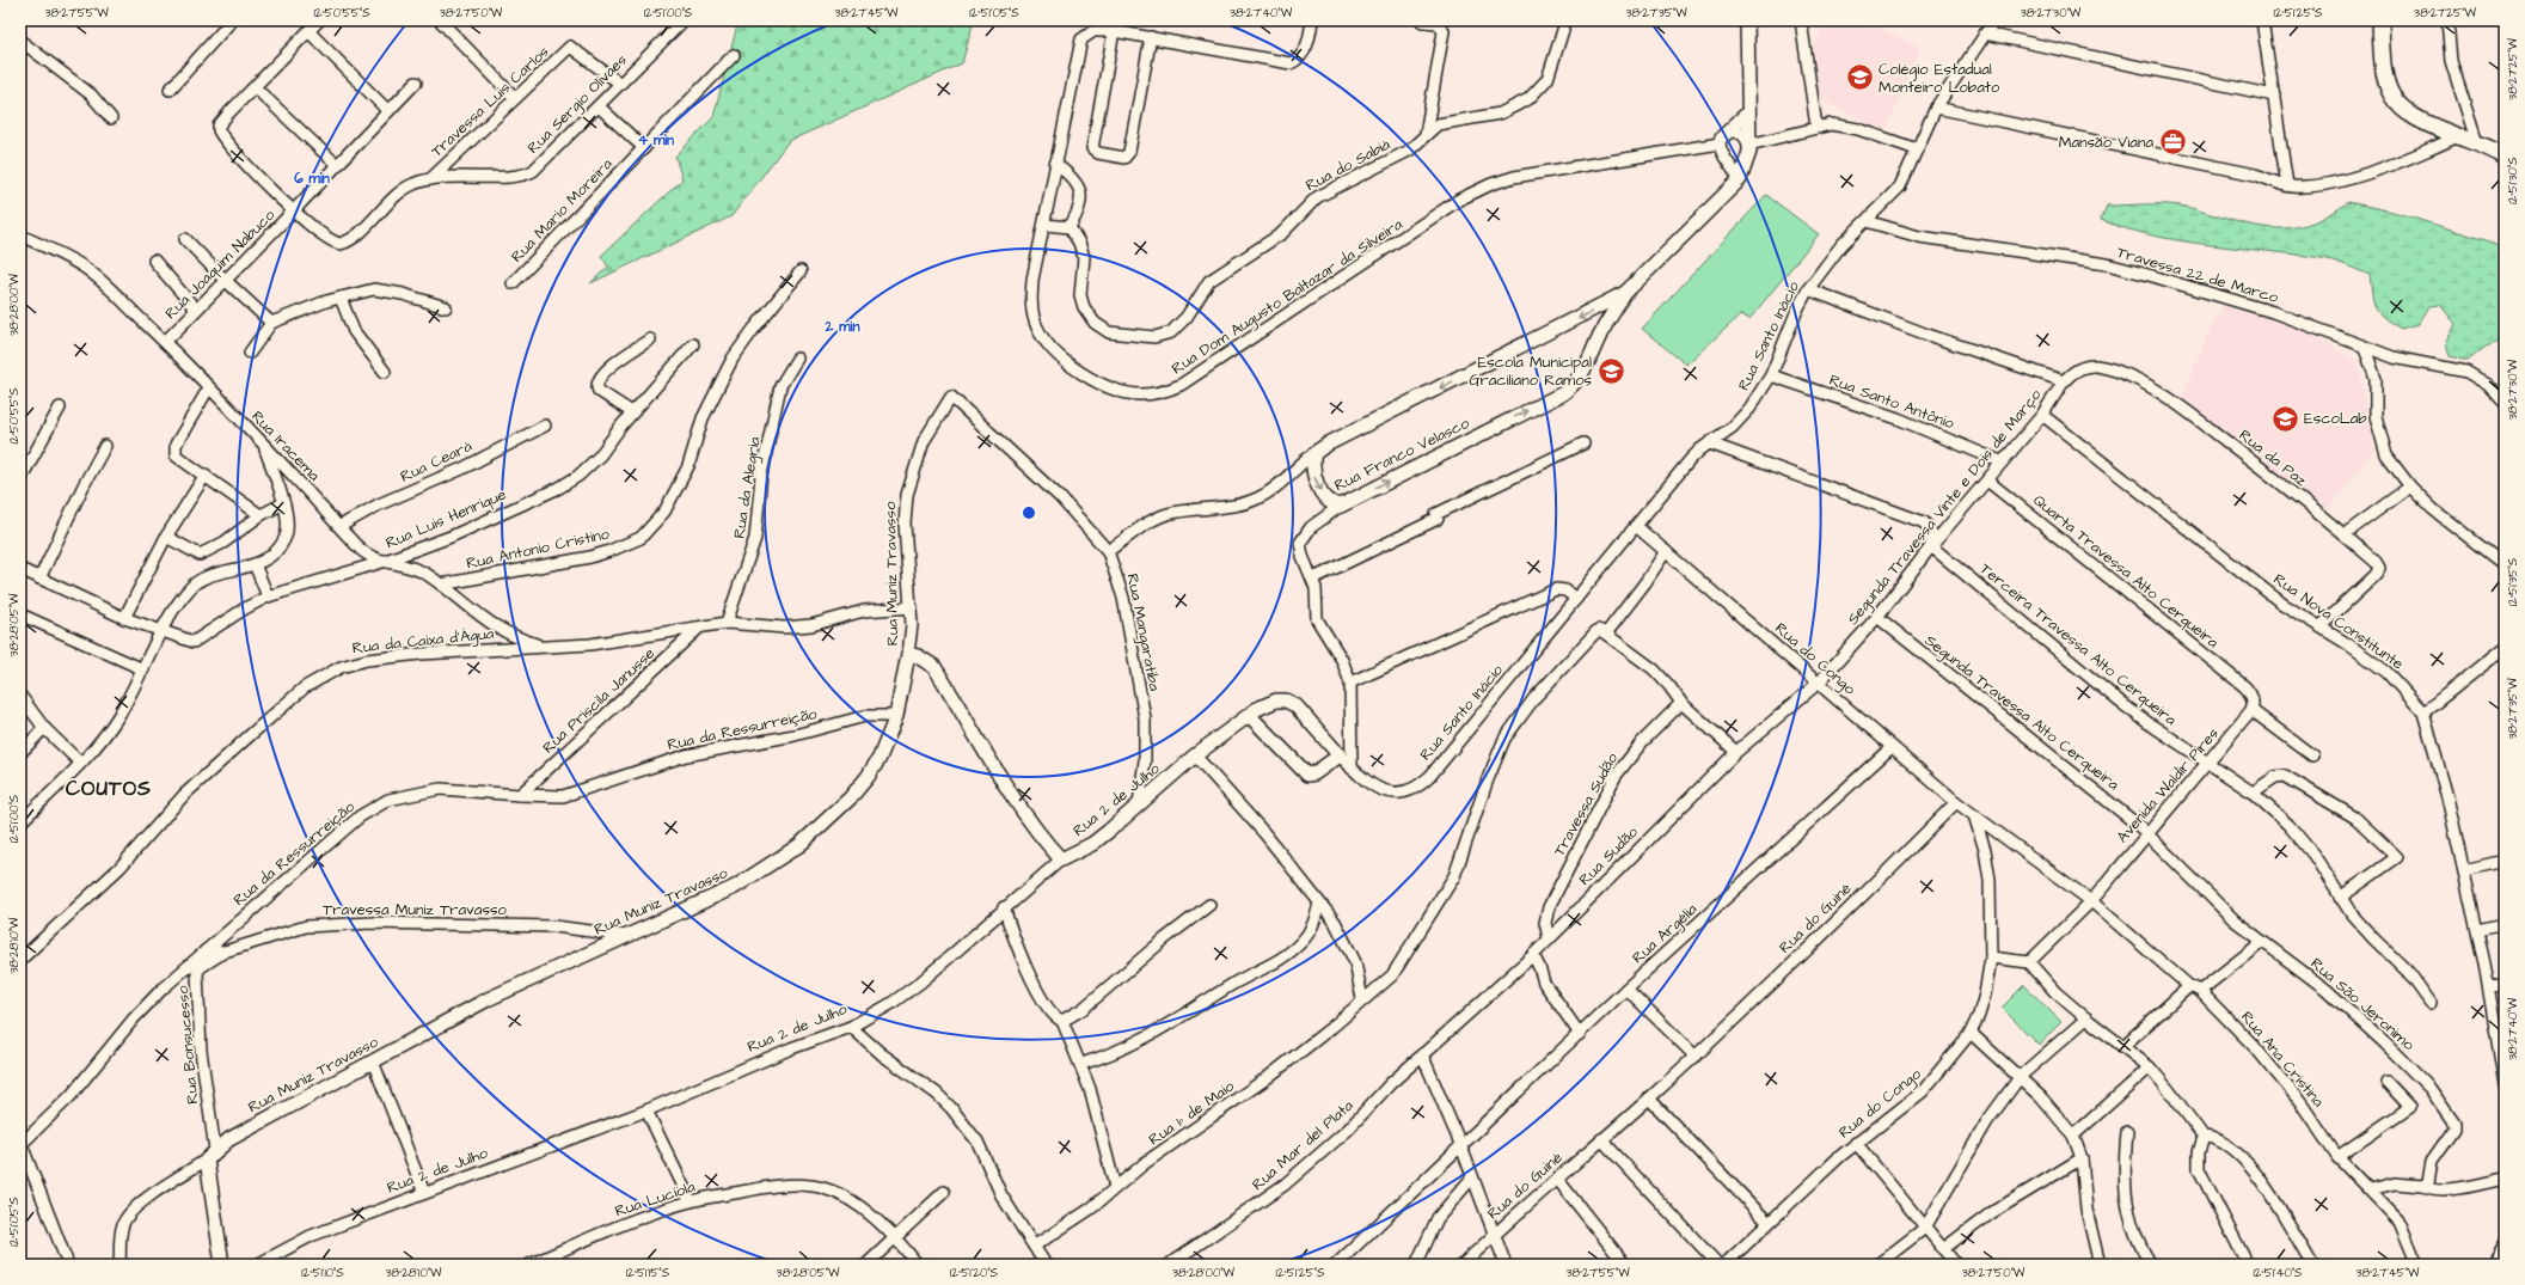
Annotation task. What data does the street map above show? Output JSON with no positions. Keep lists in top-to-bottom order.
{
  "streets": {
    "street": [
      "Travessa Luis Carlos",
      "Rua Sergio Olivaes",
      "Rua do Sabiá",
      "Rua Mario Moreira",
      "Rua Joaquim Nabuco",
      "Travessa 22 de Marco",
      "Rua Dom Augusto Baltazar da Silveira",
      "Rua Santo Inácio",
      "Rua Santo Antônio",
      "Rua Iracema",
      "Rua Franco Velasco",
      "Rua da Paz",
      "Rua Ceará",
      "Rua da Alegria",
      "Segunda Travessa Vinte e Dois de Março",
      "Rua Luis Henrique",
      "Rua Antonio Cristino",
      "Quarta Travessa Alto Cerqueira",
      "Rua Muniz Travasso",
      "Rua Nova Constitunte",
      "Rua Mangaratiba",
      "Rua da Caixa d'Água",
      "Terceira Travessa Alto Cerqueira",
      "Rua do Congo",
      "Rua Priscila Janusse",
      "Segunda Travessa Alto Cerqueira",
      "Rua da Ressurreição",
      "Avenida Waldir Pires",
      "Rua 2 de Julho",
      "Travessa Sudão",
      "Rua Sudão",
      "Travessa Muniz Travasso",
      "Rua do Guiné",
      "Rua Argélia",
      "Rua São Jeronimo",
      "Rua Bonsucesso",
      "Rua Ana Cristina",
      "Rua 1º de Maio",
      "Rua Mar del Plata",
      "Rua Lucíola"
    ]
  },
  "crossings": [
    ["Travessa Luis Carlos", "Rua Sergio Olivaes"],
    ["Rua Sergio Olivaes", "Rua Joaquim Nabuco"],
    ["Rua Joaquim Nabuco", "Rua Iracema"],
    ["Travessa 22 de Marco", "Rua Santo Inácio"],
    ["Rua Dom Augusto Baltazar da Silveira", "Rua Franco Velasco"],
    ["Rua Santo Inácio", "Rua Santo Antônio"],
    ["Rua Santo Inácio", "Segunda Travessa Vinte e Dois de Março"],
    ["Rua Santo Inácio", "Rua do Congo"],
    ["Rua Santo Inácio", "Rua 2 de Julho"],
    ["Rua Santo Antônio", "Segunda Travessa Vinte e Dois de Março"],
    ["Rua Iracema", "Rua Ceará"],
    ["Rua Iracema", "Rua Luis Henrique"],
    ["Rua Iracema", "Rua Antonio Cristino"],
    ["Rua Iracema", "Rua da Caixa d'Água"],
    ["Rua da Paz", "Segunda Travessa Vinte e Dois de Março"],
    ["Rua da Paz", "Rua Nova Constitunte"],
    ["Rua da Alegria", "Rua da Caixa d'Água"],
    ["Segunda Travessa Vinte e Dois de Março", "Quarta Travessa Alto Cerqueira"],
    ["Segunda Travessa Vinte e Dois de Março", "Rua Nova Constitunte"],
    ["Segunda Travessa Vinte e Dois de Março", "Terceira Travessa Alto Cerqueira"],
    ["Segunda Travessa Vinte e Dois de Março", "Rua do Congo"],
    ["Segunda Travessa Vinte e Dois de Março", "Segunda Travessa Alto Cerqueira"],
    ["Segunda Travessa Vinte e Dois de Março", "Rua Sudão"],
    ["Quarta Travessa Alto Cerqueira", "Avenida Waldir Pires"],
    ["Rua Muniz Travasso", "Rua Mangaratiba"],
    ["Rua Muniz Travasso", "Rua da Caixa d'Água"],
    ["Rua Muniz Travasso", "Rua da Ressurreição"],
    ["Rua Muniz Travasso", "Travessa Muniz Travasso"],
    ["Rua Muniz Travasso", "Rua Bonsucesso"],
    ["Rua Mangaratiba", "Rua 2 de Julho"],
    ["Rua da Caixa d'Água", "Rua Priscila Janusse"],
    ["Terceira Travessa Alto Cerqueira", "Avenida Waldir Pires"],
    ["Rua do Congo", "Avenida Waldir Pires"],
    ["Rua do Congo", "Rua Sudão"],
    ["Rua do Congo", "Rua do Guiné"],
    ["Rua do Congo", "Rua Argélia"],
    ["Rua do Congo", "Rua Ana Cristina"],
    ["Rua Priscila Janusse", "Rua da Ressurreição"],
    ["Segunda Travessa Alto Cerqueira", "Avenida Waldir Pires"],
    ["Segunda Travessa Alto Cerqueira", "Rua São Jeronimo"],
    ["Rua da Ressurreição", "Travessa Muniz Travasso"],
    ["Avenida Waldir Pires", "Rua São Jeronimo"],
    ["Avenida Waldir Pires", "Rua Ana Cristina"],
    ["Travessa Sudão", "Rua Sudão"],
    ["Rua Sudão", "Rua Mar del Plata"],
    ["Travessa Muniz Travasso", "Rua Bonsucesso"]
  ],
  "districts": ["COUTOS"],
  "places": {
    "school or university": ["Colégio Estadual Monteiro Lobato", "Escola Municipal Graciliano Ramos", "EscoLab"],
    "office": ["Mansão Viana"]
  },
  "coordinates": [
    "38°27'55\"W",
    "12°50'55\"S",
    "38°27'50\"W",
    "12°51'00\"S",
    "38°27'45\"W",
    "12°51'05\"S",
    "38°27'40\"W",
    "38°27'35\"W",
    "38°27'30\"W",
    "12°51'25\"S",
    "38°27'25\"W",
    "12°51'30\"S",
    "38°28'00\"W",
    "12°51'35\"S",
    "38°28'05\"W",
    "38°28'10\"W",
    "12°51'10\"S",
    "12°51'15\"S",
    "12°51'20\"S",
    "12°51'40\"S"
  ],
  "rings": ["4 min", "6 min", "2 min"]
}
